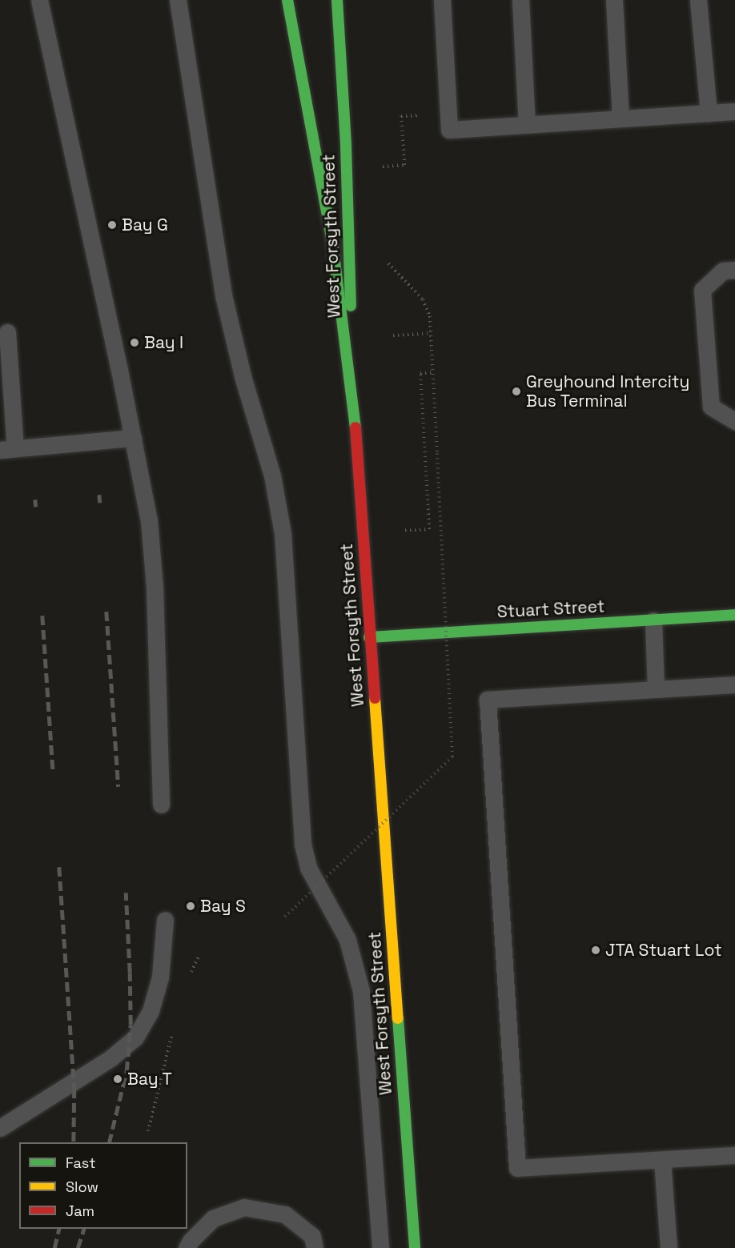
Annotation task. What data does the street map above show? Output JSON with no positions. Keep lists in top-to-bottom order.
{
  "streets": {
    "main road": ["West Forsyth Street", "Stuart Street"]
  },
  "crossings": [
    ["West Forsyth Street", "Stuart Street"]
  ],
  "places": [
    "Bay G",
    "Bay I",
    "Greyhound Intercity Bus Terminal",
    "Bay S",
    "JTA Stuart Lot",
    "Bay T"
  ],
  "legend": ["Fast", "Slow", "Jam"]
}
